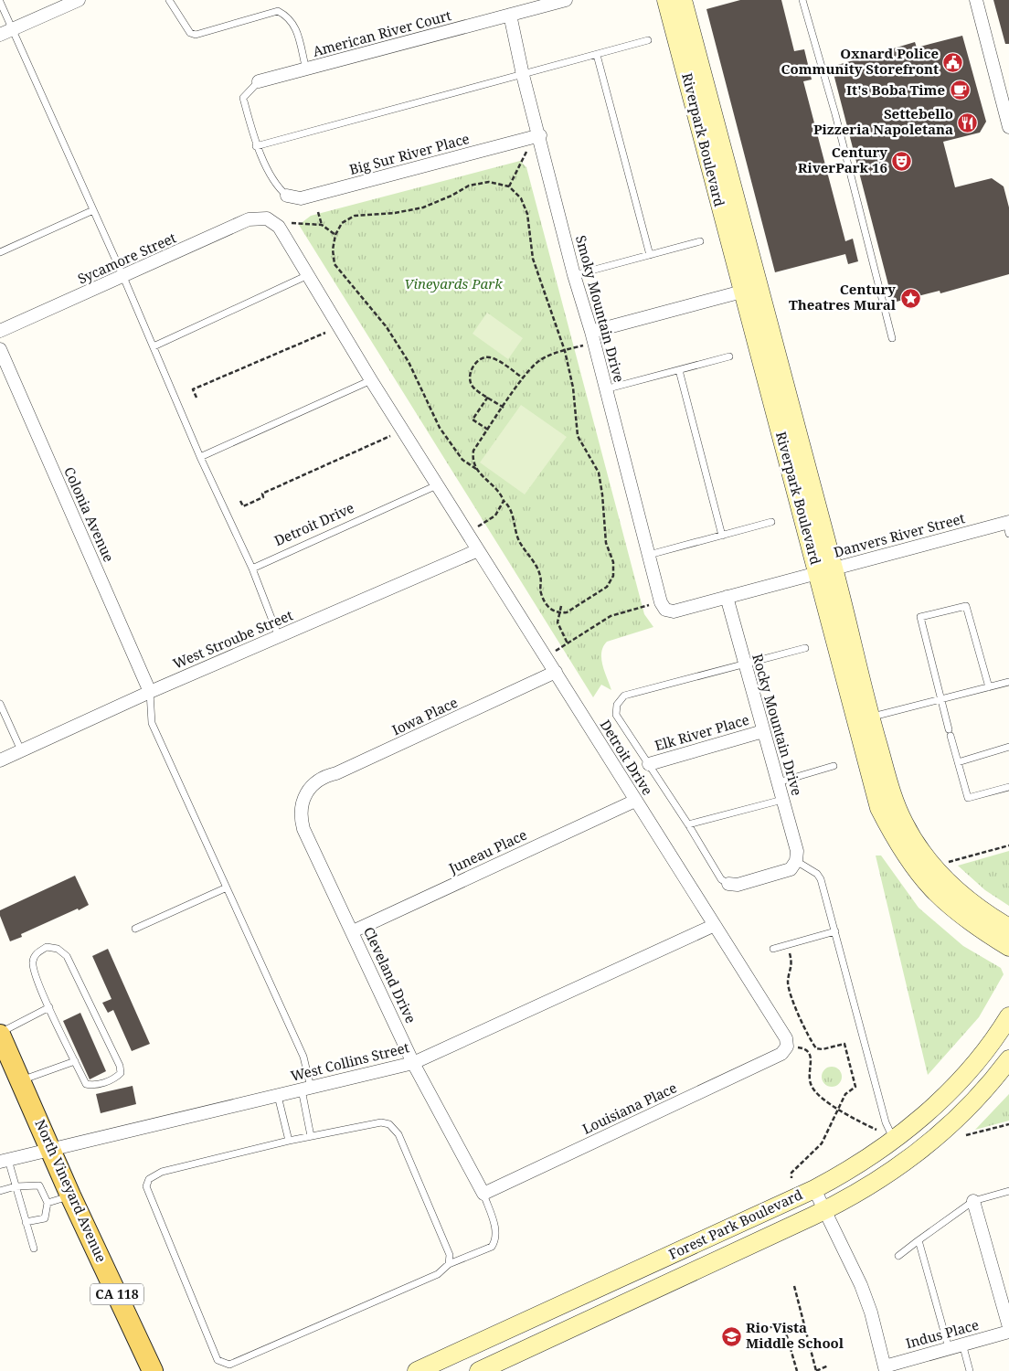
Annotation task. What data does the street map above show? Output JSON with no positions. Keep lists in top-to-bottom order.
{
  "streets": {
    "main road": ["North Vineyard Avenue", "CA 118"],
    "street": [
      "American River Court",
      "Riverpark Boulevard",
      "Big Sur River Place",
      "Sycamore Street",
      "Smoky Mountain Drive",
      "Colonia Avenue",
      "Detroit Drive",
      "Danvers River Street",
      "West Stroube Street",
      "Iowa Place",
      "Rocky Mountain Drive",
      "Elk River Place",
      "Juneau Place",
      "Cleveland Drive",
      "West Collins Street",
      "Louisiana Place",
      "Forest Park Boulevard",
      "Indus Place"
    ]
  },
  "crossings": [
    ["American River Court", "Smoky Mountain Drive"],
    ["Riverpark Boulevard", "Danvers River Street"],
    ["Big Sur River Place", "Smoky Mountain Drive"],
    ["Sycamore Street", "Detroit Drive"],
    ["Smoky Mountain Drive", "Danvers River Street"],
    ["Colonia Avenue", "West Stroube Street"],
    ["Detroit Drive", "West Stroube Street"],
    ["Detroit Drive", "Iowa Place"],
    ["Detroit Drive", "Juneau Place"],
    ["Detroit Drive", "West Collins Street"],
    ["Detroit Drive", "Louisiana Place"],
    ["Danvers River Street", "Rocky Mountain Drive"],
    ["Iowa Place", "Cleveland Drive"],
    ["Rocky Mountain Drive", "Elk River Place"],
    ["Juneau Place", "Cleveland Drive"],
    ["Cleveland Drive", "West Collins Street"],
    ["Cleveland Drive", "Louisiana Place"],
    ["West Collins Street", "North Vineyard Avenue"]
  ],
  "parks": ["Vineyards Park"],
  "places": {
    "public building": ["Oxnard Police Community Storefront"],
    "cafe": ["It's Boba Time"],
    "restaurant": ["Settebello Pizzeria Napoletana"],
    "theatre": ["Century RiverPark 16"],
    "place": ["Century Theatres Mural"],
    "school or university": ["Rio Vista Middle School"]
  }
}
